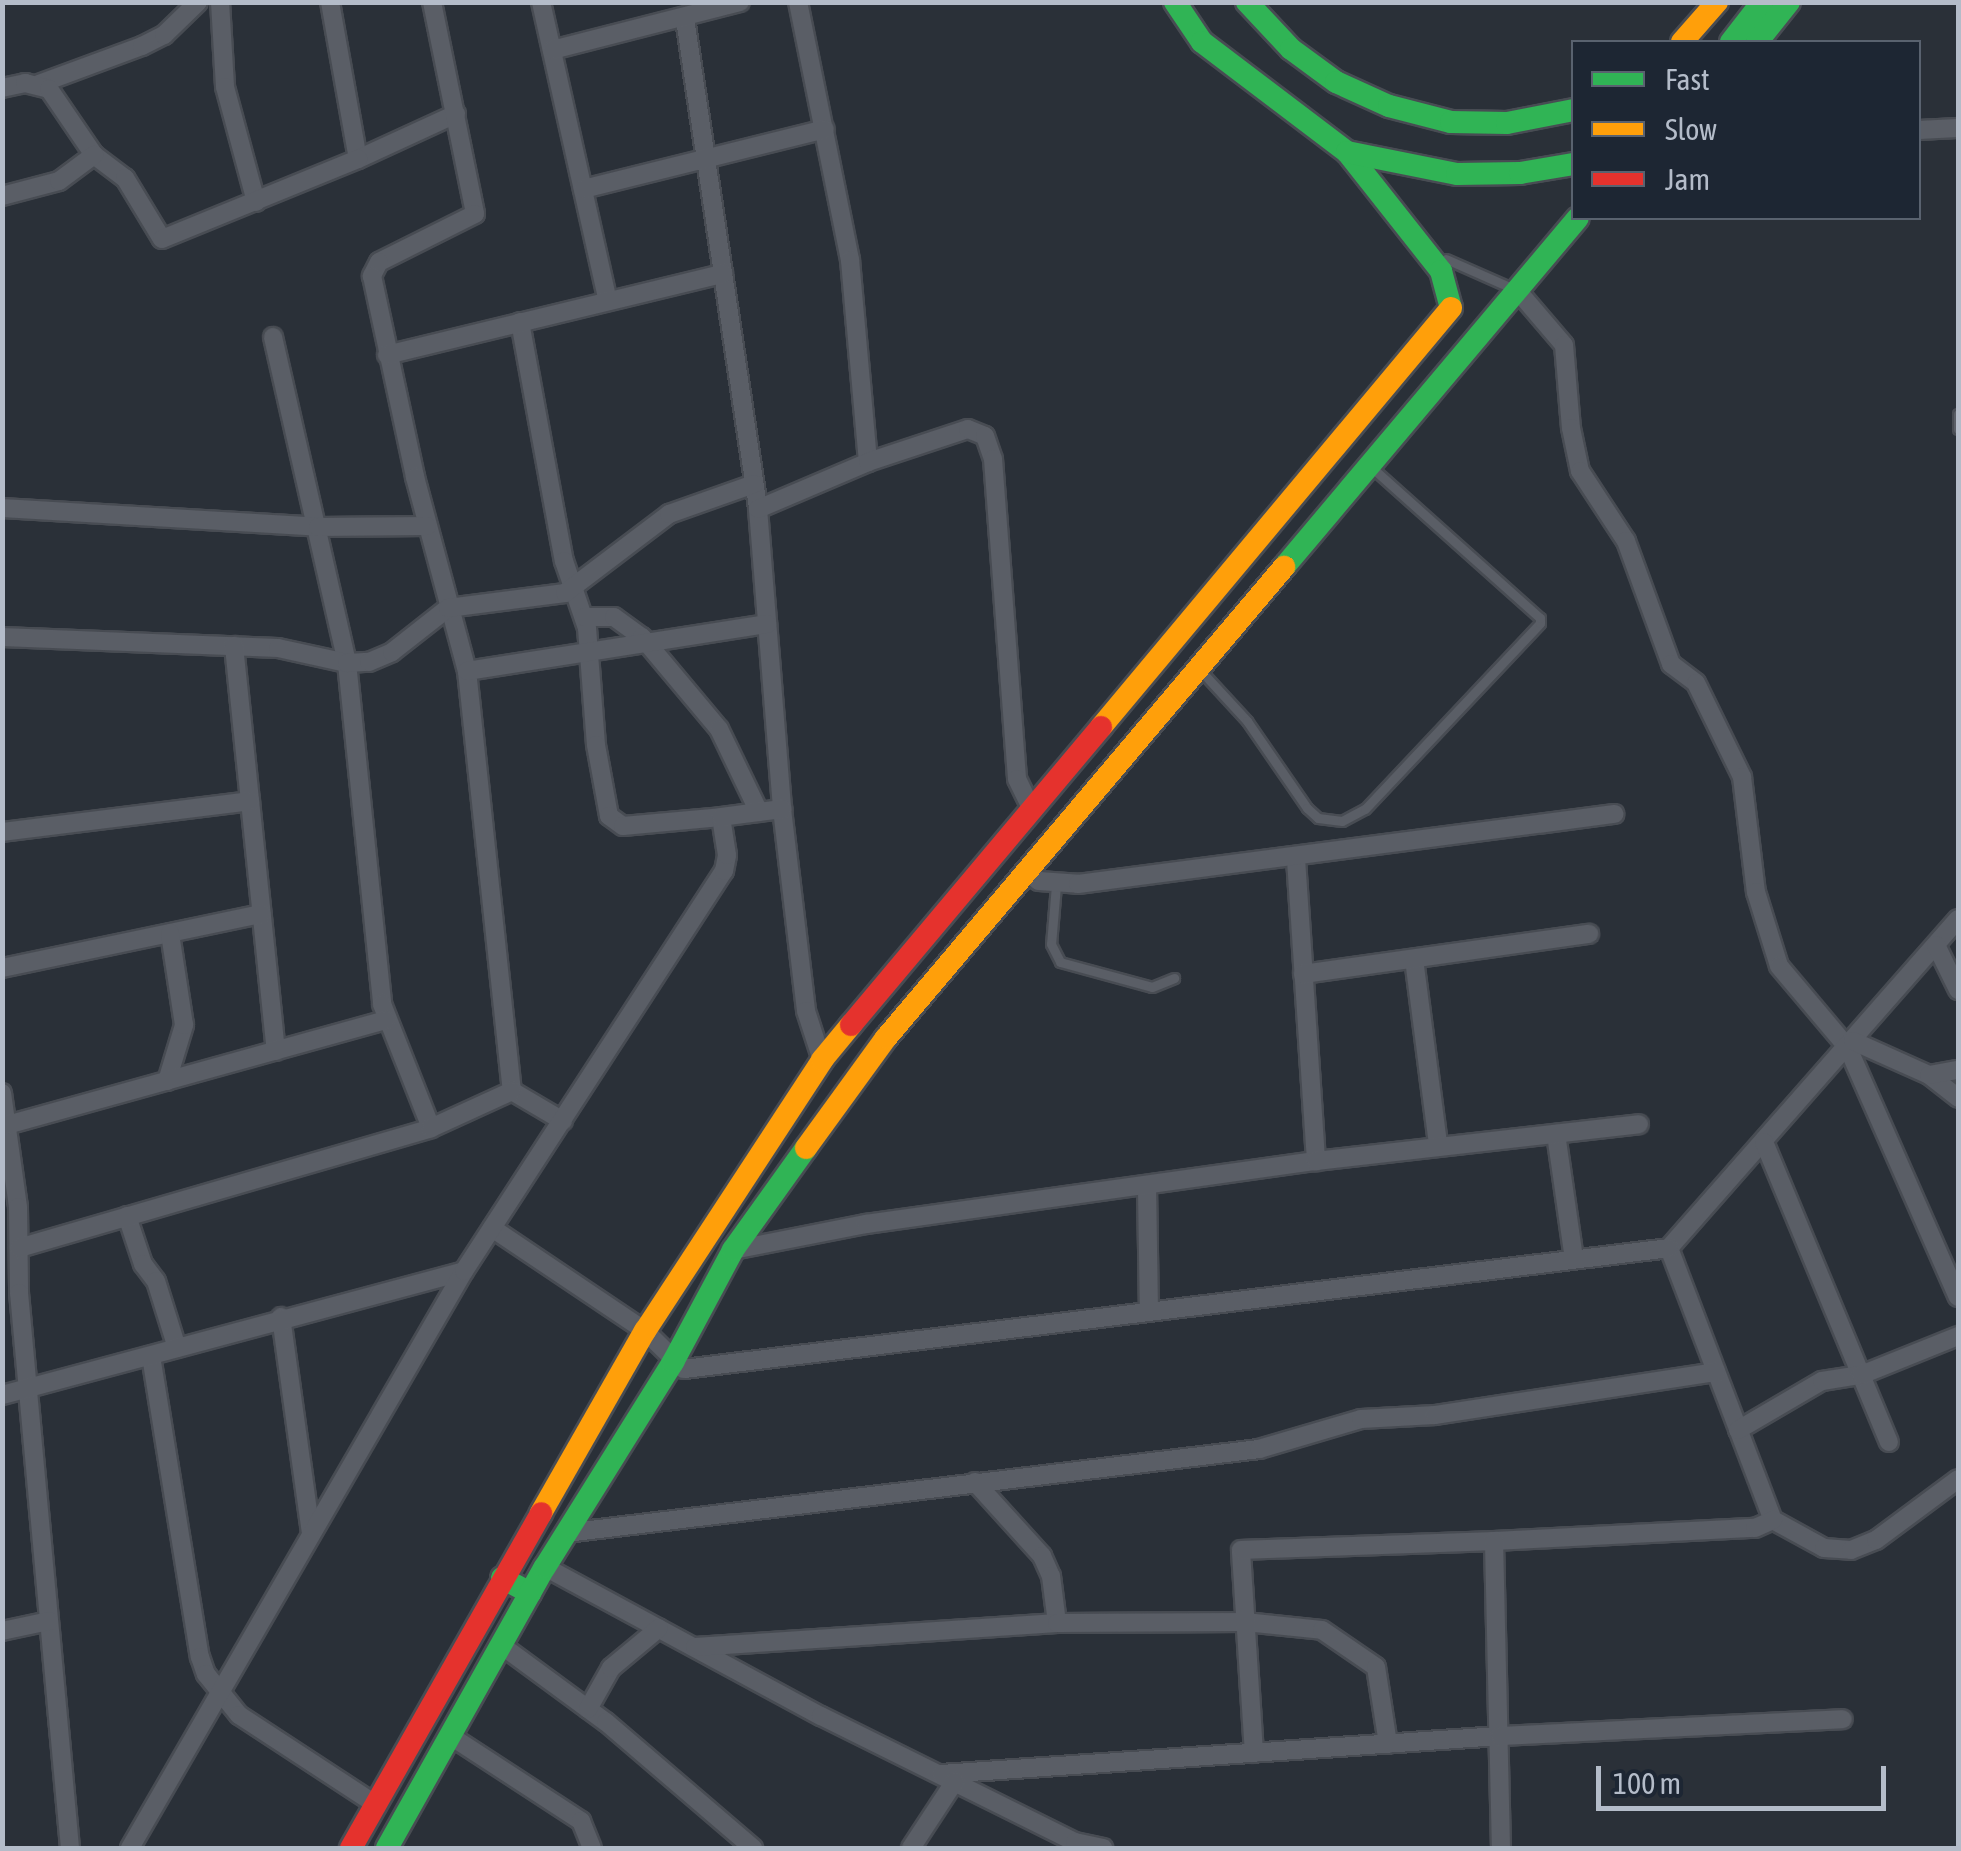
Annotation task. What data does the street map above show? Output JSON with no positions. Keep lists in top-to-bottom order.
{
  "legend": ["Fast", "Slow", "Jam"],
  "scale_bar": "100 m"
}
